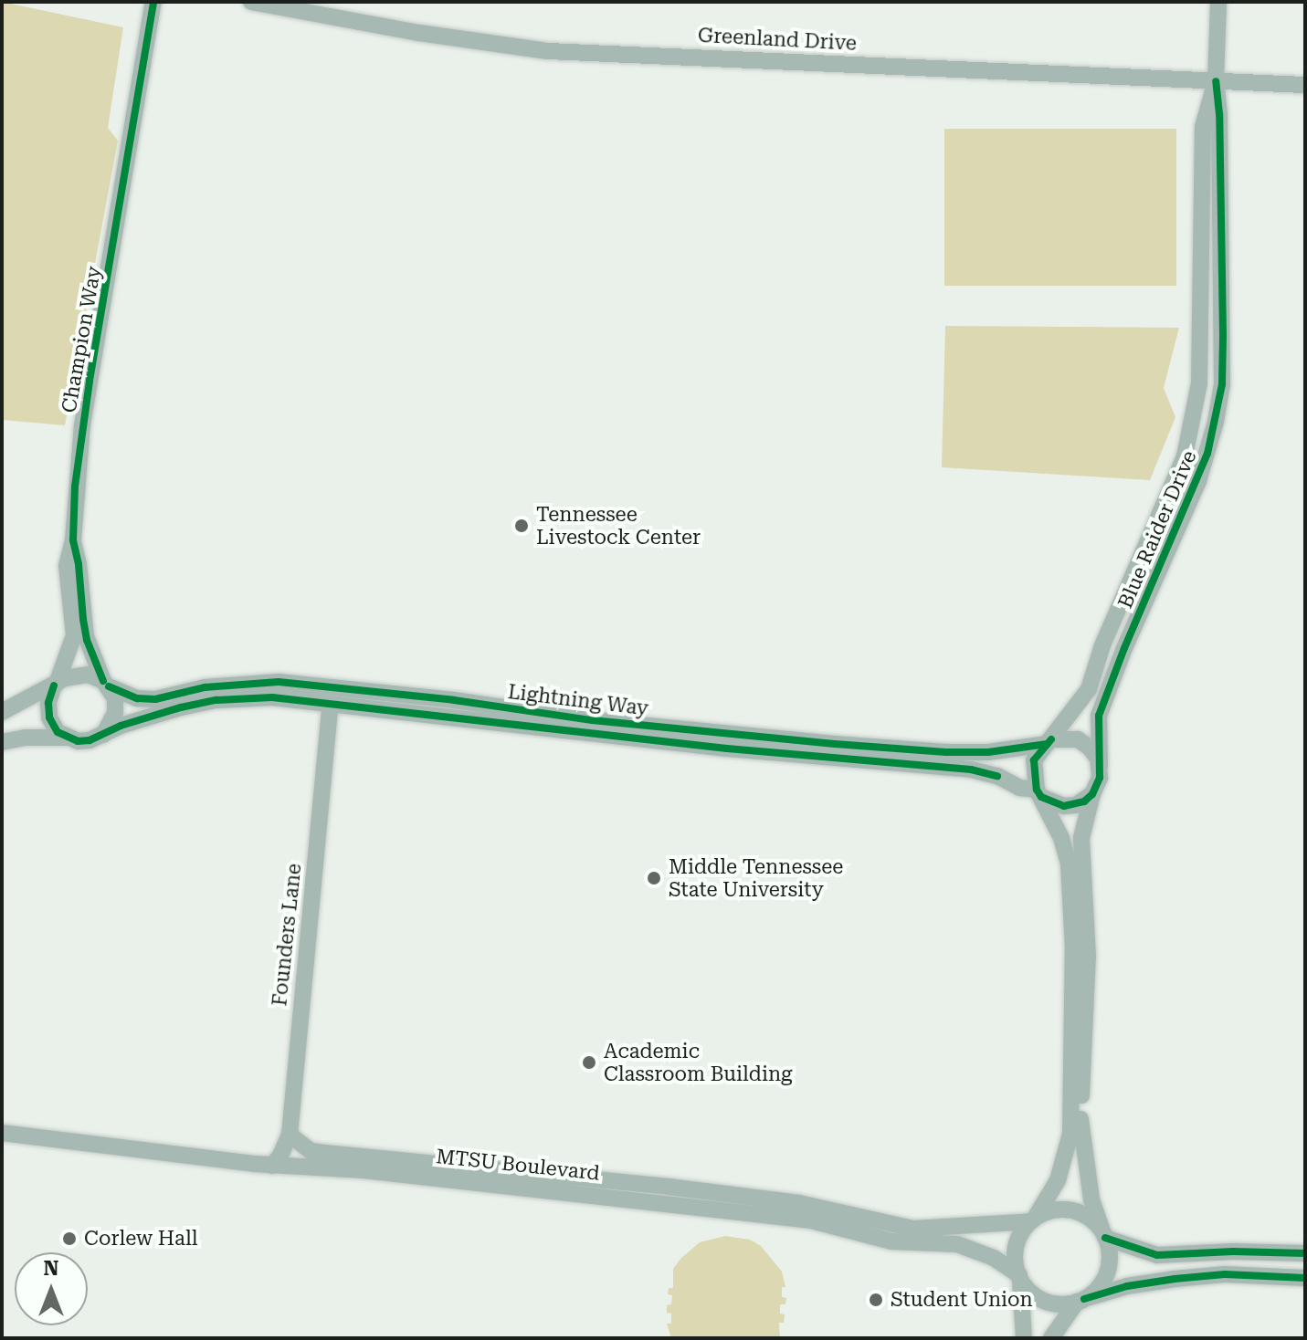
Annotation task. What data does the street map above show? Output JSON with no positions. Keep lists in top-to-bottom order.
{
  "streets": {
    "street": [
      "Greenland Drive",
      "Champion Way",
      "Blue Raider Drive",
      "Lightning Way",
      "Founders Lane",
      "MTSU Boulevard"
    ]
  },
  "crossings": [
    ["Greenland Drive", "Blue Raider Drive"],
    ["Champion Way", "Lightning Way"],
    ["Blue Raider Drive", "Lightning Way"],
    ["Lightning Way", "Founders Lane"],
    ["Founders Lane", "MTSU Boulevard"]
  ],
  "places": [
    "Tennessee Livestock Center",
    "Middle Tennessee State University",
    "Academic Classroom Building",
    "Corlew Hall",
    "Student Union"
  ],
  "north": "top"
}
